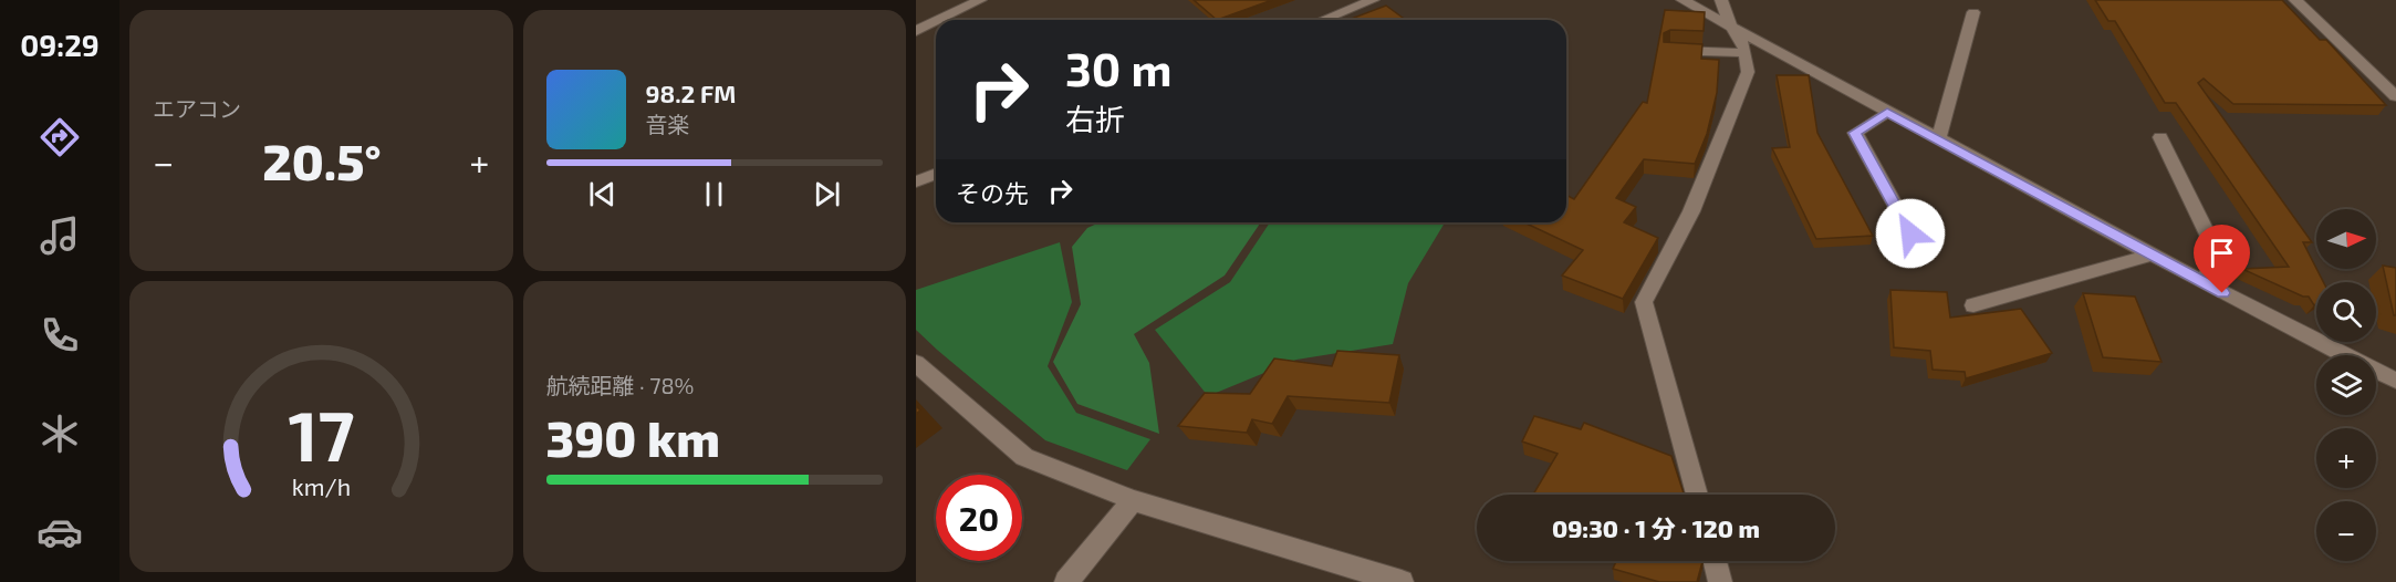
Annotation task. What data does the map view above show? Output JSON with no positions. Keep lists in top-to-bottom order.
{
  "north": "right",
  "page": {
    "tabs": "09:29",
    "tile": [
      "エアコン",
      ["航続距離 · 78%", "390 km"]
    ],
    "turn": ["30 m", "右折"],
    "song": ["98.2 FM", "音楽"],
    "heat": ["−", "20.5°", "+"],
    "then": "その先",
    "map_buttons": ["+", "−"],
    "limit": "20",
    "trip": "09:30 · 1 分 · 120 m",
    "gauge": ["17", "km/h"]
  }
}
